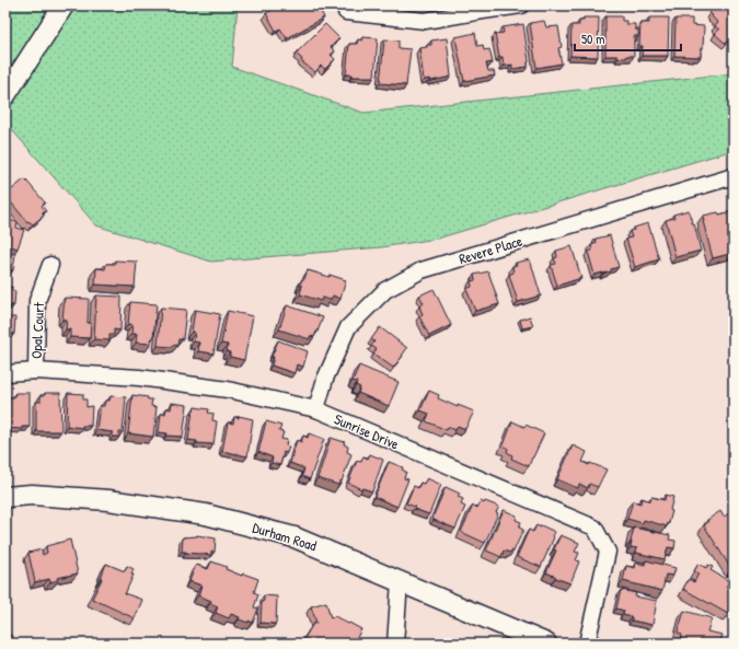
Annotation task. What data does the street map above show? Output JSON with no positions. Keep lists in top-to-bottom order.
{
  "streets": {
    "main road": ["Durham Road"],
    "street": ["Revere Place", "Opal Court", "Sunrise Drive"]
  },
  "crossings": [
    ["Revere Place", "Sunrise Drive"],
    ["Opal Court", "Sunrise Drive"]
  ],
  "scale_bar": "50 m"
}
